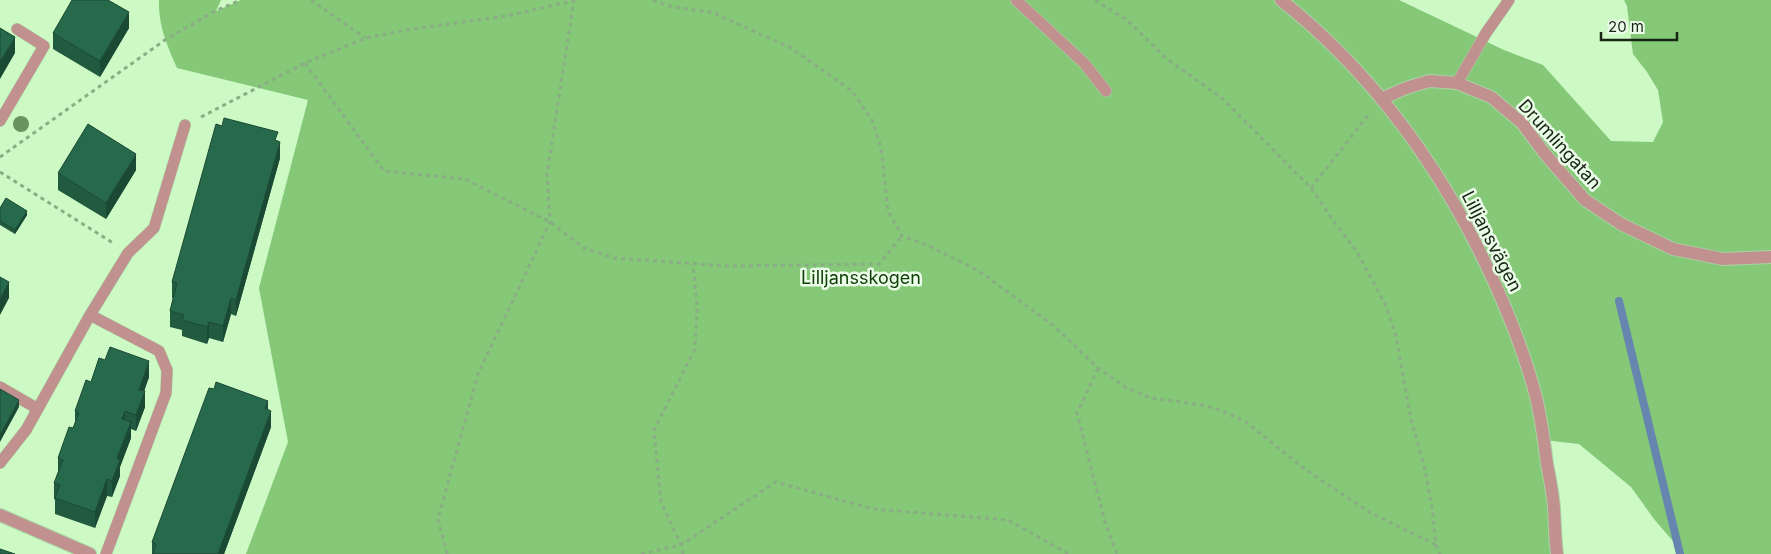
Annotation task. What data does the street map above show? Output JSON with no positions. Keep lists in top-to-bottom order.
{
  "streets": {
    "street": ["Drumlingatan", "Lilljansvägen"]
  },
  "crossings": [
    ["Drumlingatan", "Lilljansvägen"]
  ],
  "parks": ["Lilljansskogen"],
  "scale_bar": "20 m"
}
